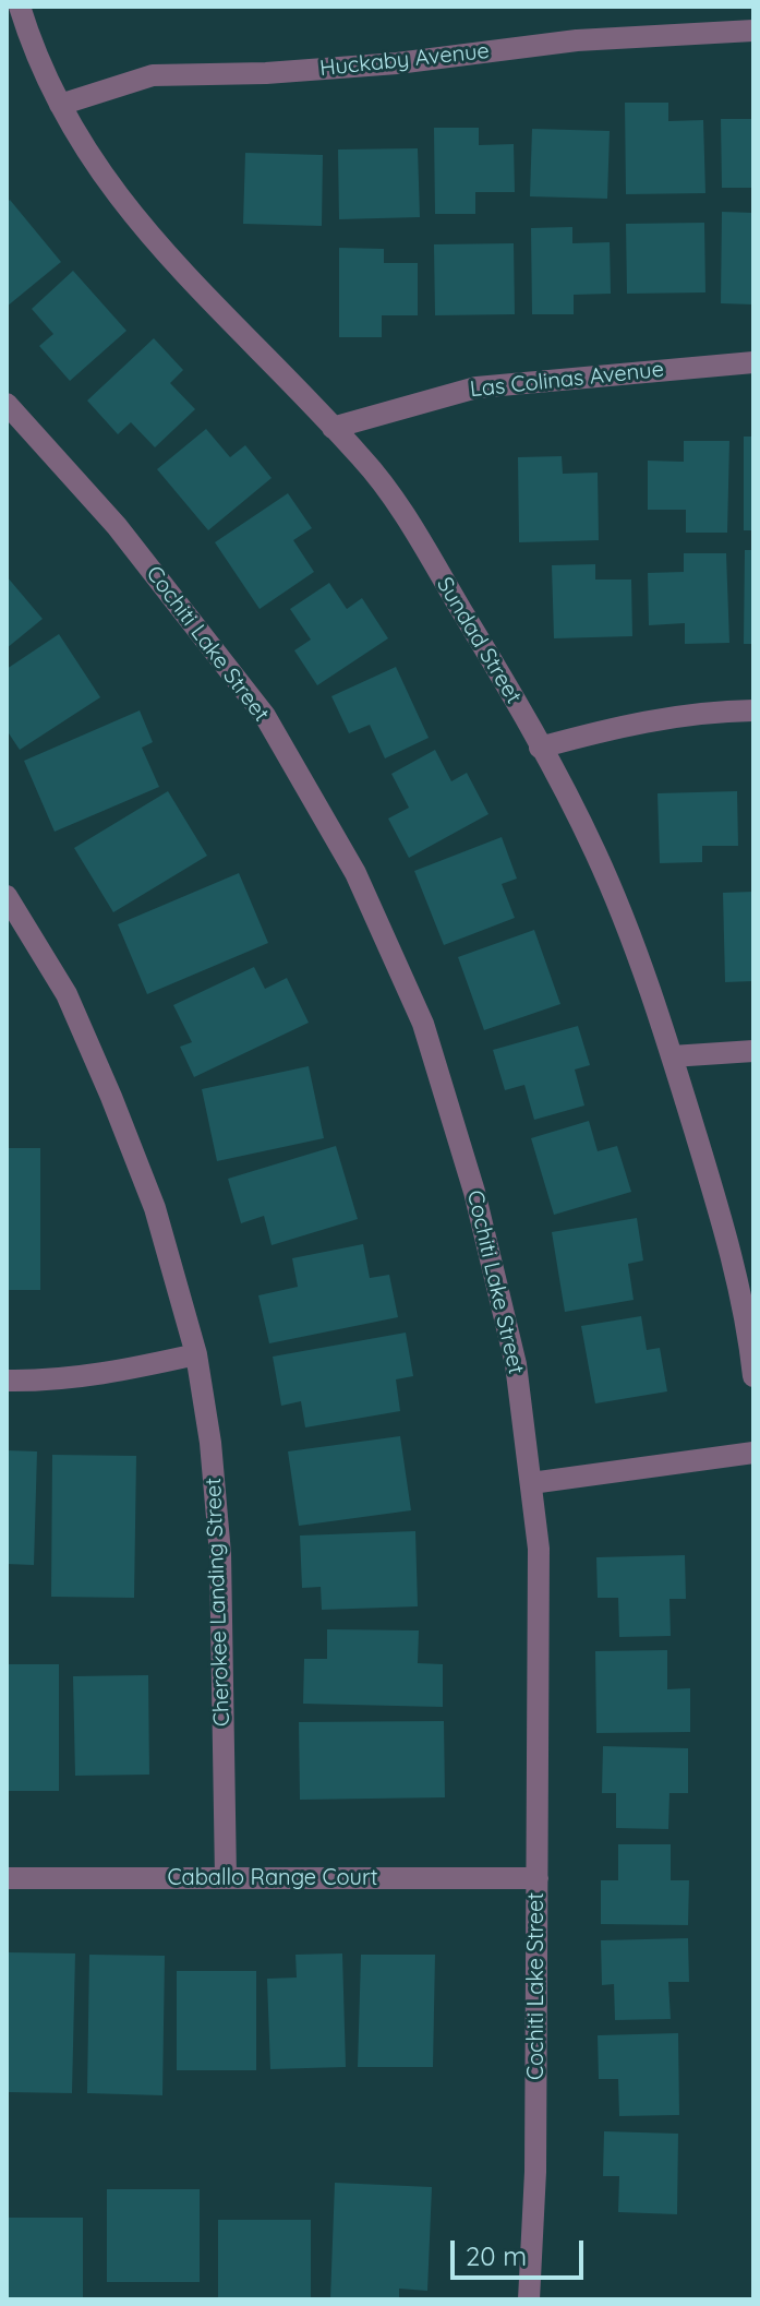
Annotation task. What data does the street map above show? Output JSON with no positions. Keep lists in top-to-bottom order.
{
  "streets": {
    "street": [
      "Huckaby Avenue",
      "Las Colinas Avenue",
      "Sundad Street",
      "Cochiti Lake Street",
      "Cherokee Landing Street",
      "Caballo Range Court"
    ]
  },
  "crossings": [
    ["Huckaby Avenue", "Sundad Street"],
    ["Las Colinas Avenue", "Sundad Street"],
    ["Cochiti Lake Street", "Caballo Range Court"],
    ["Cherokee Landing Street", "Caballo Range Court"]
  ],
  "scale_bar": "20 m"
}
